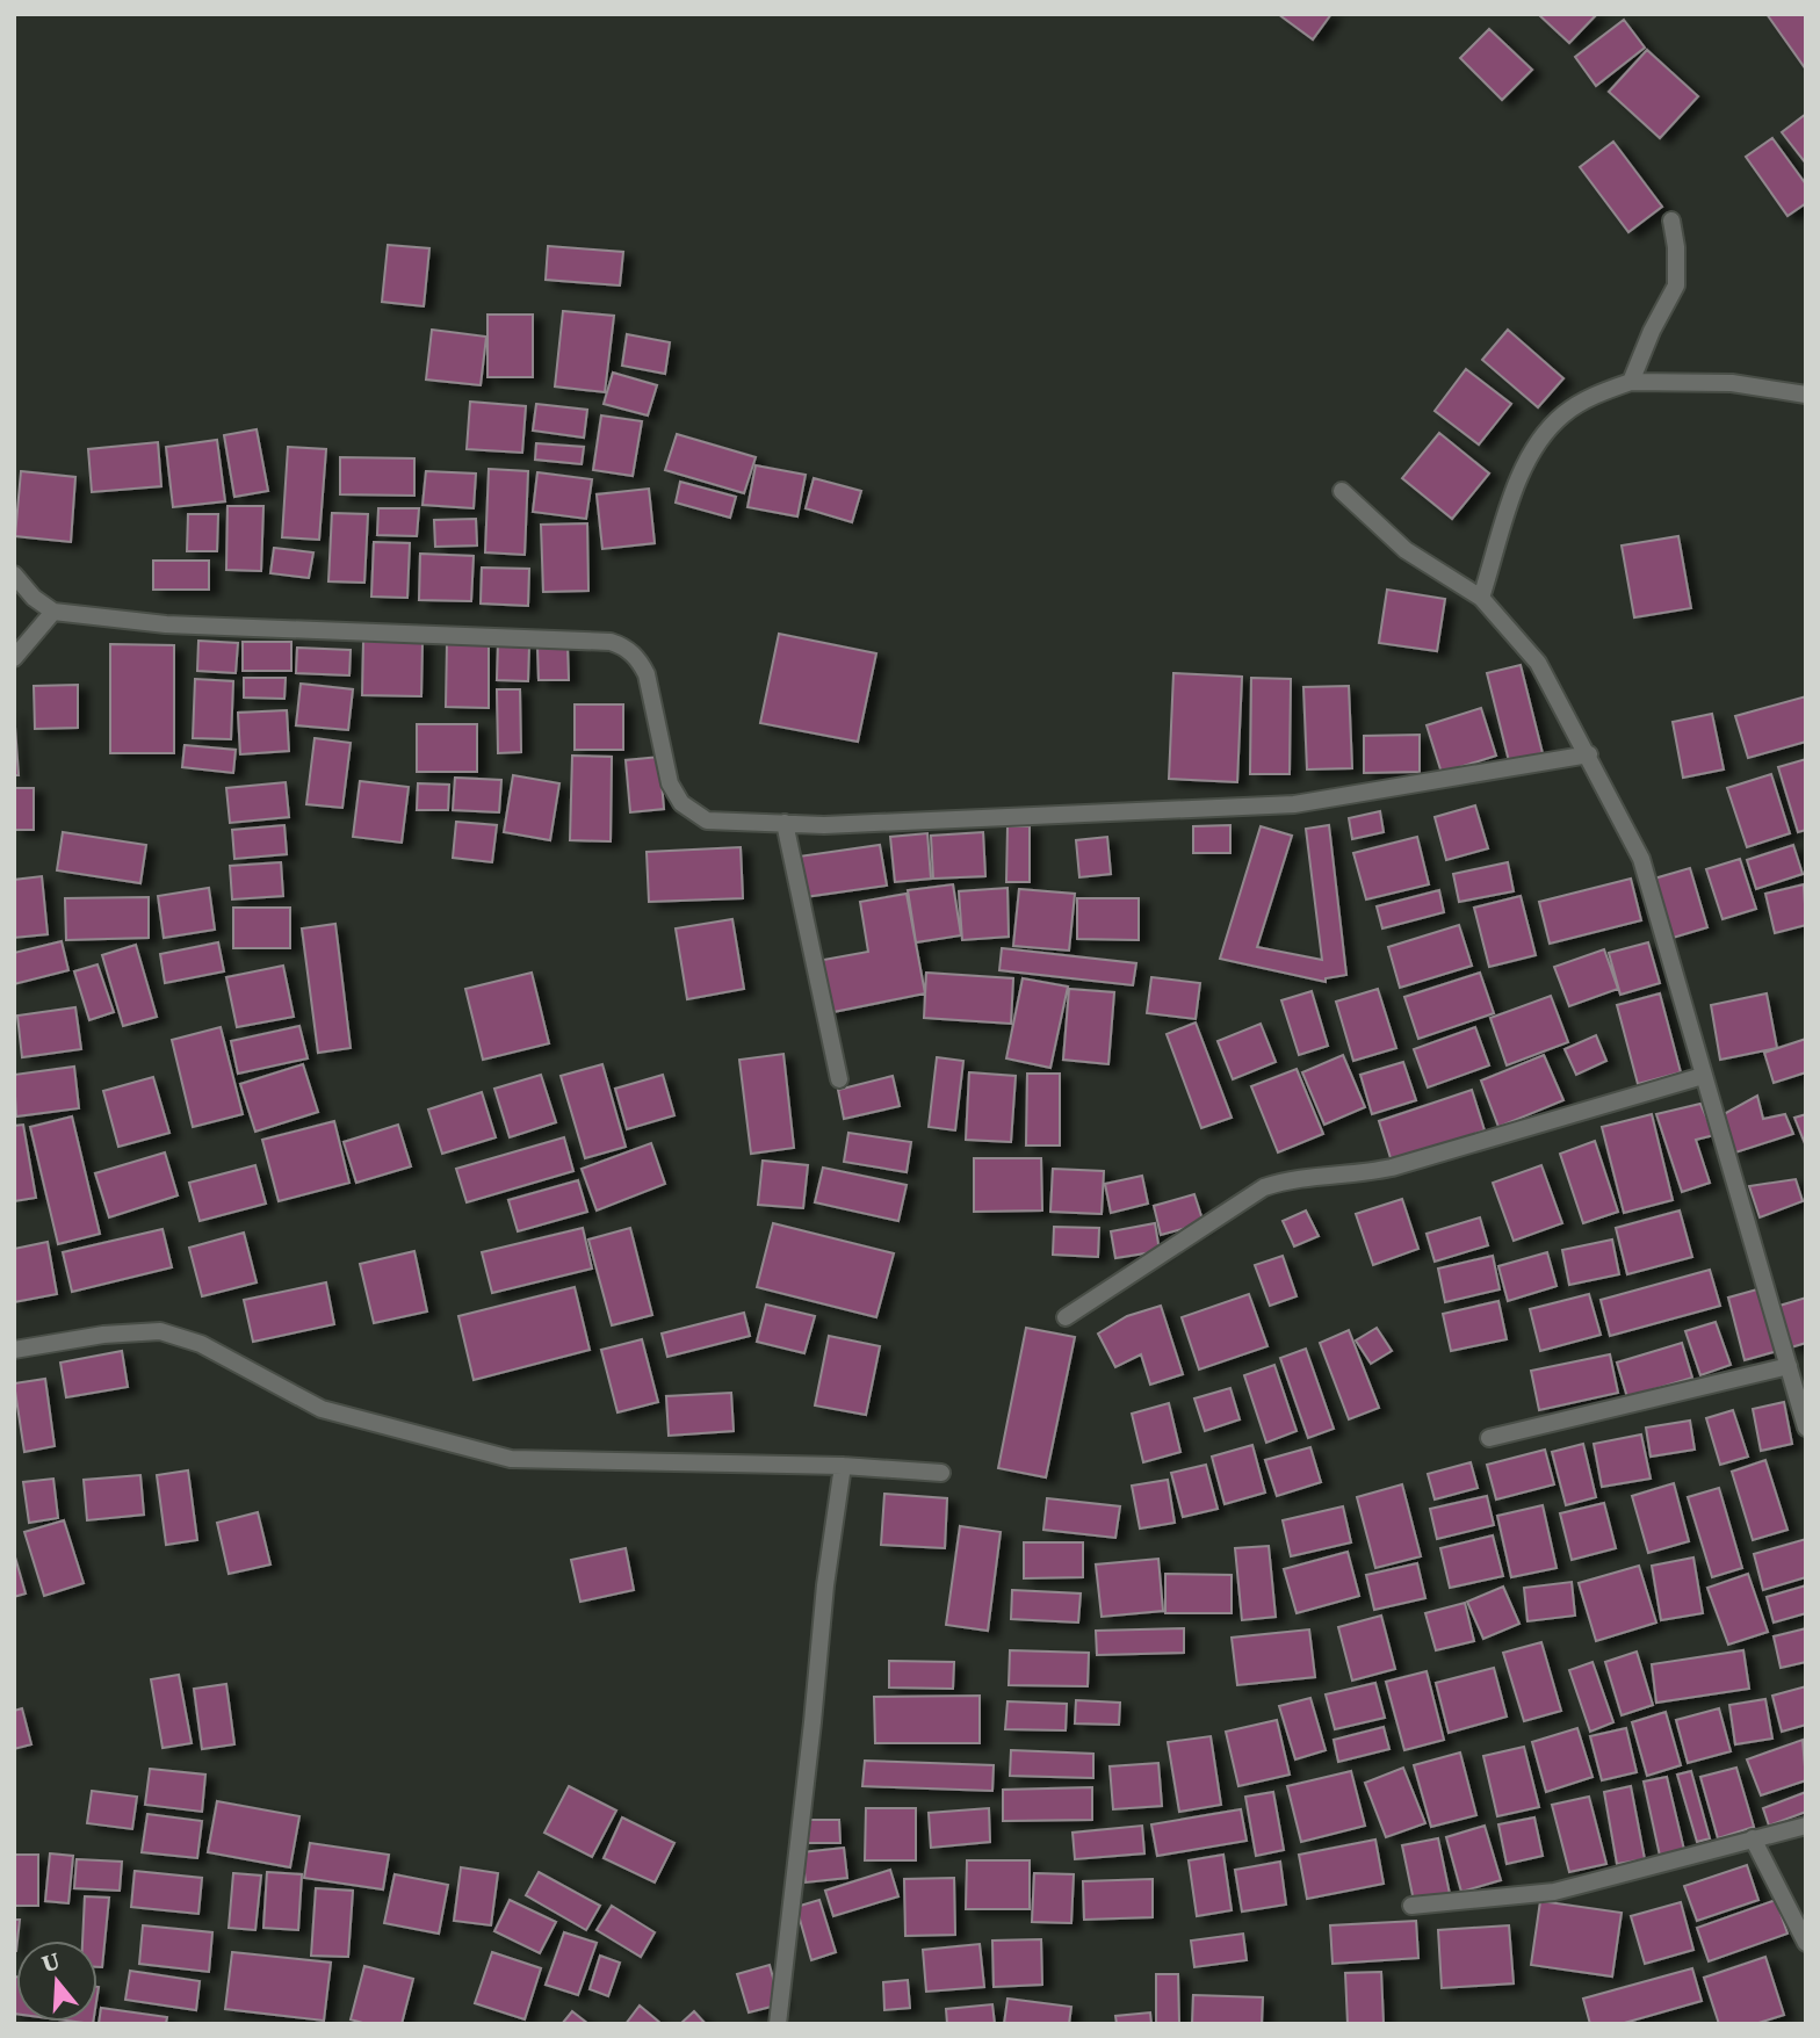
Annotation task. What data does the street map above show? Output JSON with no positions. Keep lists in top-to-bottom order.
{
  "north": "top"
}
